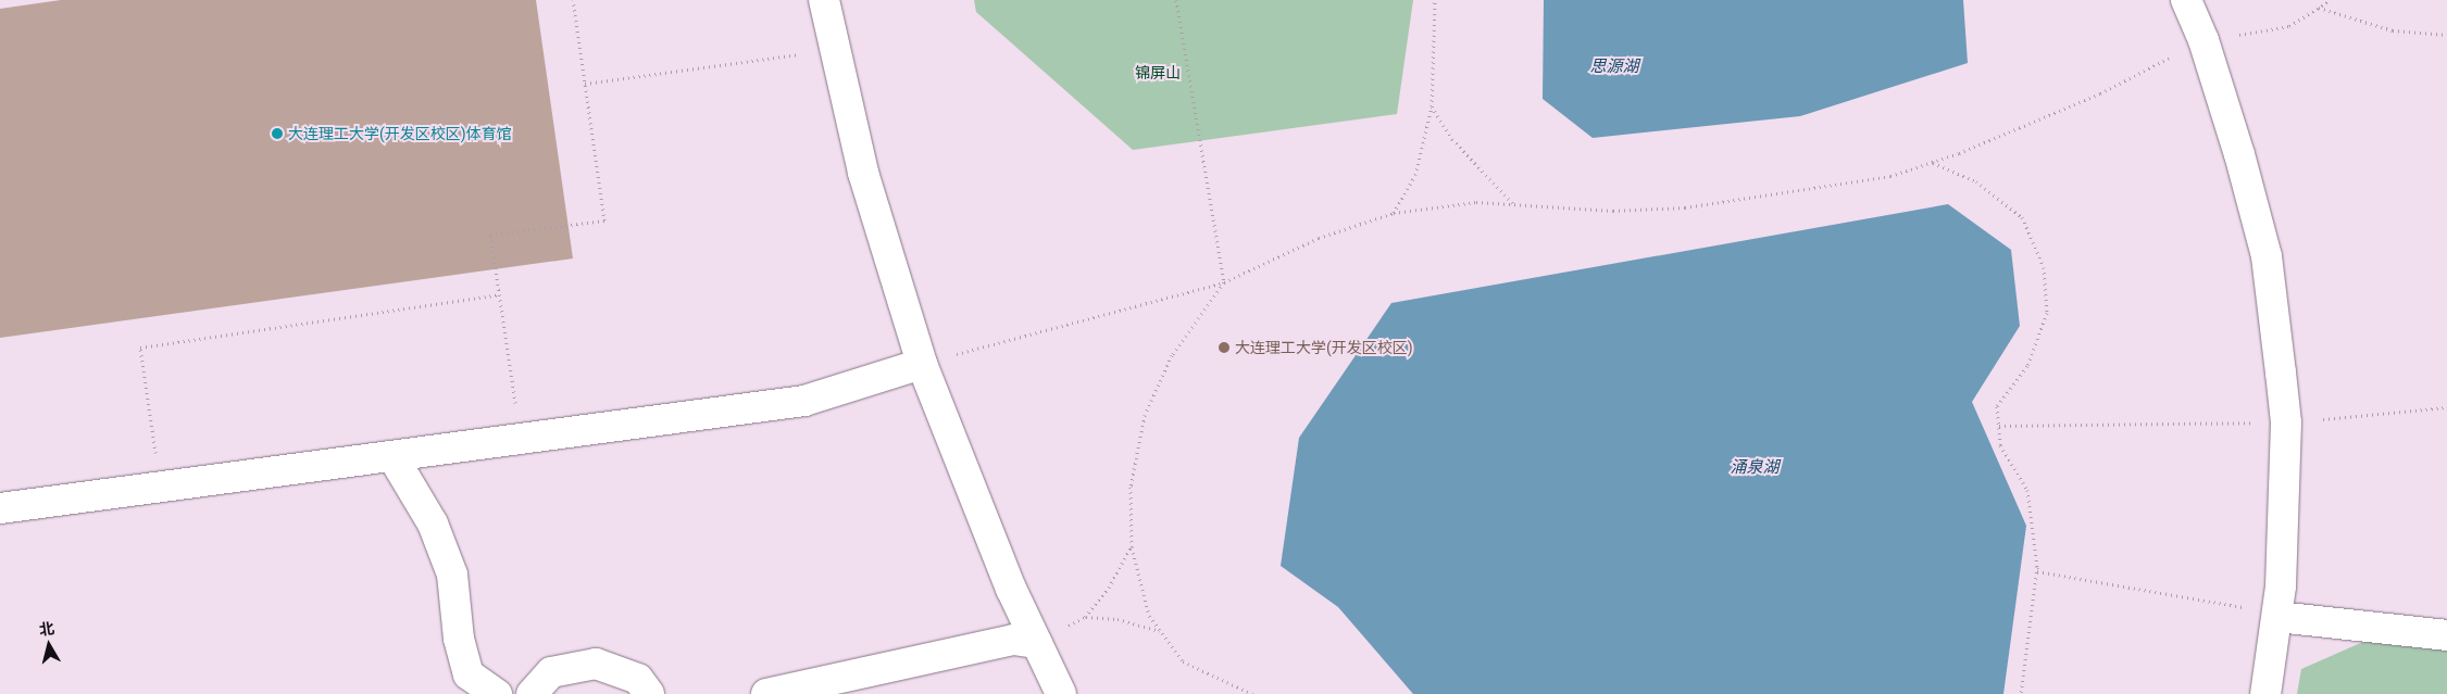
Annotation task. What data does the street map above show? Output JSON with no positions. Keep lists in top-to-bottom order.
{
  "water": ["思源湖", "涌泉湖"],
  "parks": ["锦屏山"],
  "places": ["大连理工大学(开发区校区)体育馆", "大连理工大学(开发区校区)"],
  "north": "top"
}
